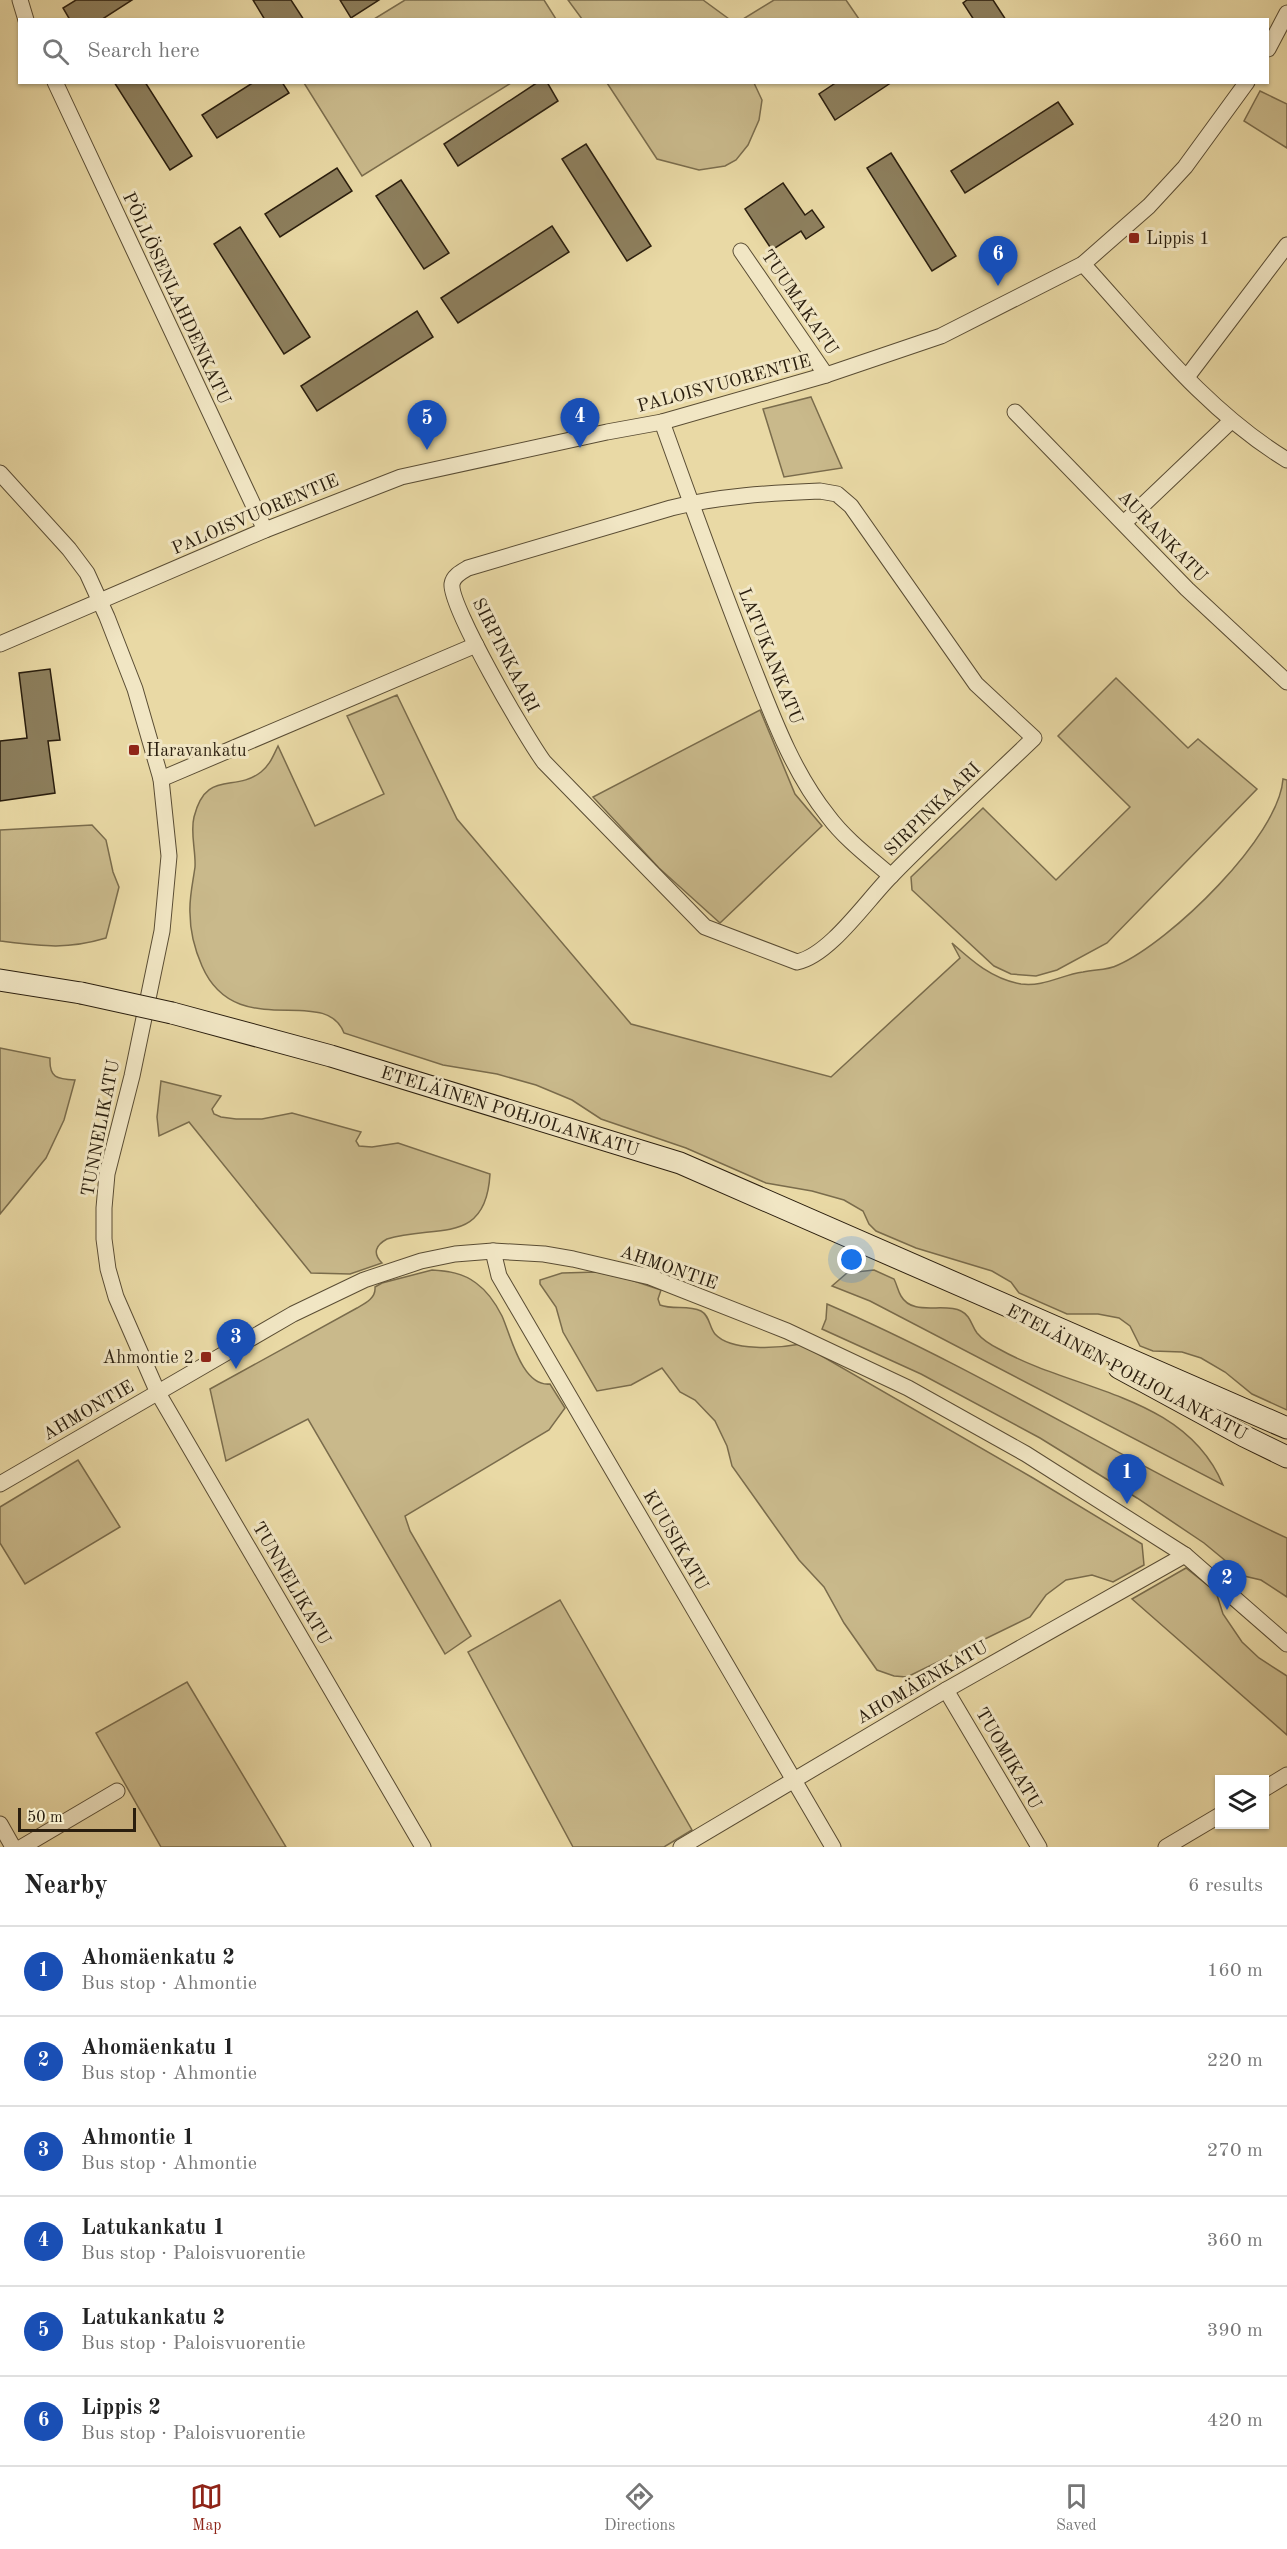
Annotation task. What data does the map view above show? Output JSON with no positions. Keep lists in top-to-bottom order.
{
  "streets": {
    "main road": ["ETELÄINEN POHJOLANKATU"],
    "street": [
      "PÖLLÖSENLAHDENKATU",
      "TUUMAKATU",
      "PALOISVUORENTIE",
      "AURANKATU",
      "SIRPINKAARI",
      "LATUKANKATU",
      "TUNNELIKATU",
      "AHMONTIE",
      "KUUSIKATU",
      "AHOMÄENKATU",
      "TUOMIKATU"
    ]
  },
  "crossings": [
    ["PÖLLÖSENLAHDENKATU", "PALOISVUORENTIE"],
    ["TUUMAKATU", "PALOISVUORENTIE"],
    ["PALOISVUORENTIE", "LATUKANKATU"],
    ["PALOISVUORENTIE", "TUNNELIKATU"],
    ["SIRPINKAARI", "LATUKANKATU"],
    ["TUNNELIKATU", "AHMONTIE"],
    ["AHMONTIE", "KUUSIKATU"],
    ["AHMONTIE", "AHOMÄENKATU"],
    ["KUUSIKATU", "AHOMÄENKATU"],
    ["AHOMÄENKATU", "TUOMIKATU"]
  ],
  "places": {
    "transit": ["Lippis 1", "Haravankatu", "Ahmontie 2"]
  },
  "scale_bar": "50 m",
  "page": {
    "search": "Search here",
    "pins": [
      "6",
      "4",
      "5",
      "3",
      "1",
      "2"
    ],
    "scale": "50 m",
    "heading": ["Nearby", "6 results"],
    "list": [
      {
        "mark": "1",
        "name": "Ahomäenkatu 2",
        "note": "Bus stop · Ahmontie",
        "value": "160 m"
      },
      {
        "mark": "2",
        "name": "Ahomäenkatu 1",
        "note": "Bus stop · Ahmontie",
        "value": "220 m"
      },
      {
        "mark": "3",
        "name": "Ahmontie 1",
        "note": "Bus stop · Ahmontie",
        "value": "270 m"
      },
      {
        "mark": "4",
        "name": "Latukankatu 1",
        "note": "Bus stop · Paloisvuorentie",
        "value": "360 m"
      },
      {
        "mark": "5",
        "name": "Latukankatu 2",
        "note": "Bus stop · Paloisvuorentie",
        "value": "390 m"
      },
      {
        "mark": "6",
        "name": "Lippis 2",
        "note": "Bus stop · Paloisvuorentie",
        "value": "420 m"
      }
    ],
    "nav": ["Map", "Directions", "Saved"]
  }
}
